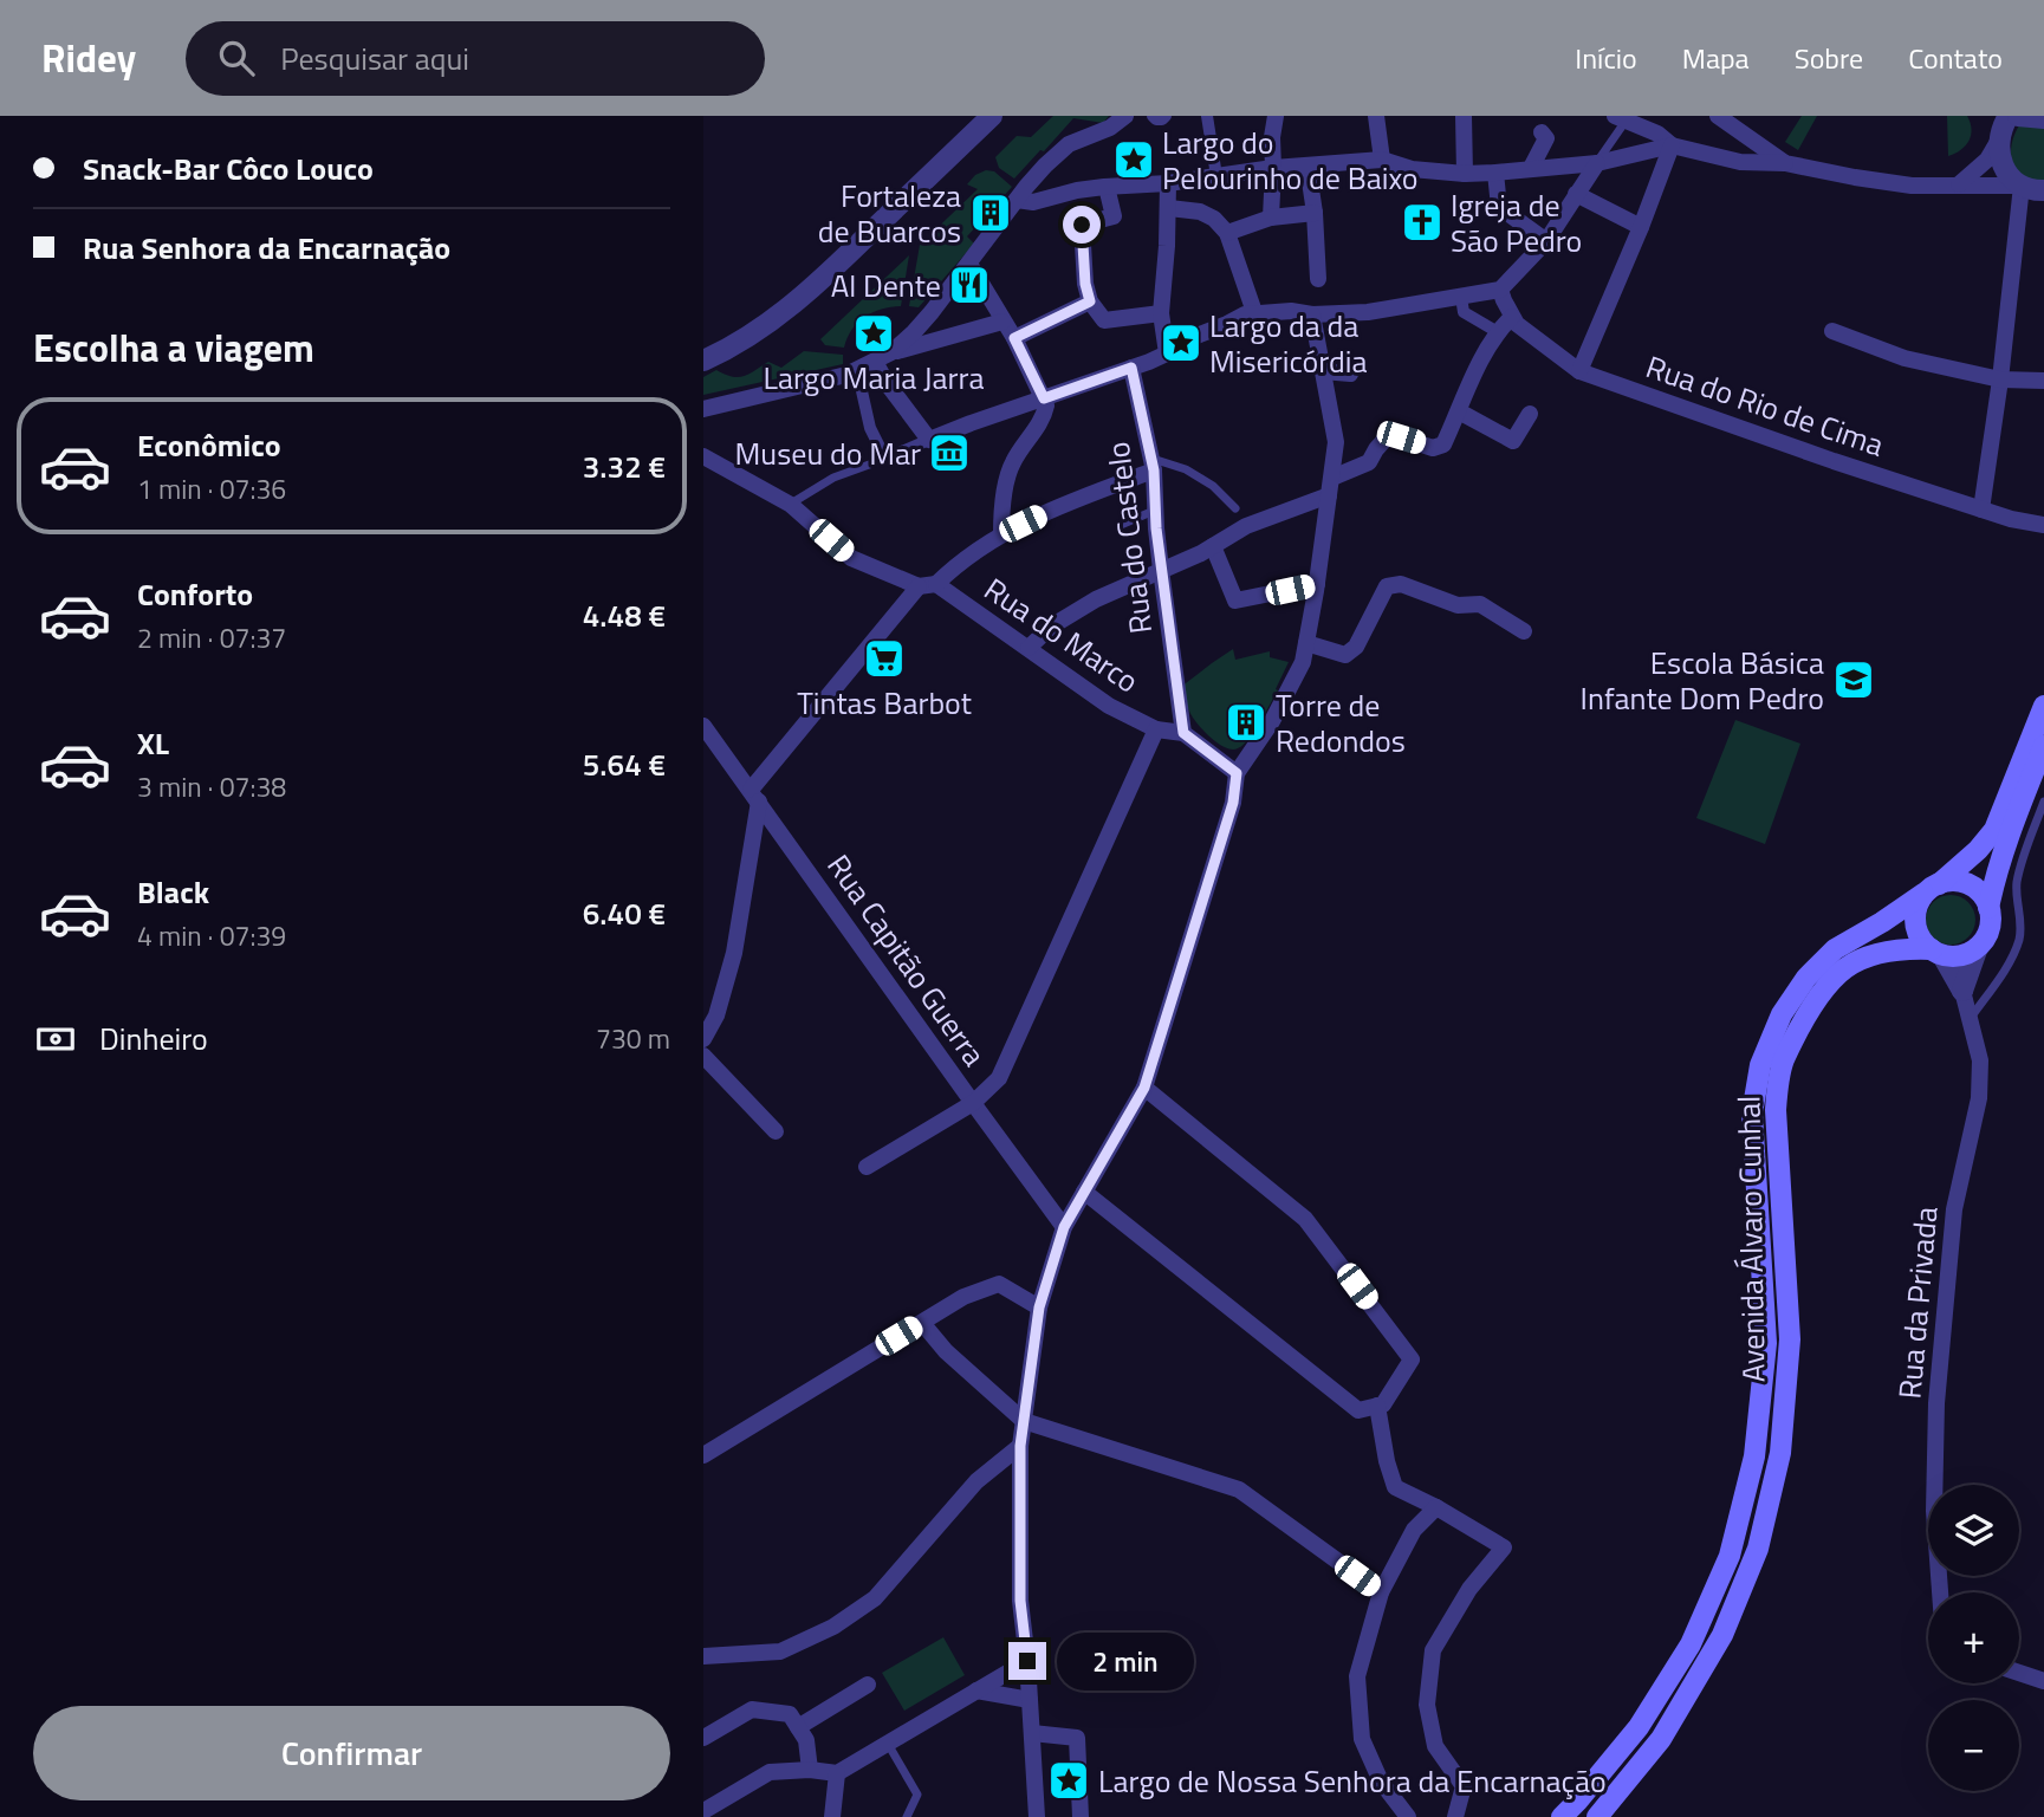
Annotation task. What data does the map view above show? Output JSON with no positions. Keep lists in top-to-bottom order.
{
  "streets": {
    "main road": ["Avenida Álvaro Cunhal"],
    "street": [
      "Rua do Rio de Cima",
      "Rua do Castelo",
      "Rua do Marco",
      "Rua Capitão Guerra",
      "Rua da Privada"
    ]
  },
  "crossings": [
    ["Rua do Castelo", "Rua do Marco"]
  ],
  "places": {
    "place": [
      "Largo do Pelourinho de Baixo",
      "Largo Maria Jarra",
      "Largo da da Misericórdia",
      "Largo de Nossa Senhora da Encarnação"
    ],
    "building": ["Fortaleza de Buarcos", "Torre de Redondos"],
    "church": ["Igreja de São Pedro"],
    "restaurant": ["Al Dente"],
    "museum": ["Museu do Mar"],
    "supermarket": ["Tintas Barbot"],
    "school or university": ["Escola Básica Infante Dom Pedro"]
  },
  "page": {
    "header": "Ridey",
    "search": "Pesquisar aqui",
    "nav": [
      "Início",
      "Mapa",
      "Sobre",
      "Contato"
    ],
    "banner": ["Snack-Bar Côco Louco", "Rua Senhora da Encarnação"],
    "heading": "Escolha a viagem",
    "list": [
      {
        "name": "Econômico",
        "note": "1 min · 07:36",
        "value": "3.32 €"
      },
      {
        "name": "Conforto",
        "note": "2 min · 07:37",
        "value": "4.48 €"
      },
      {
        "name": "XL",
        "note": "3 min · 07:38",
        "value": "5.64 €"
      },
      {
        "name": "Black",
        "note": "4 min · 07:39",
        "value": "6.40 €"
      }
    ],
    "pay": ["Dinheiro", "730 m"],
    "map_buttons": ["+", "−"],
    "bubble": "2 min",
    "buttons": "Confirmar"
  }
}
